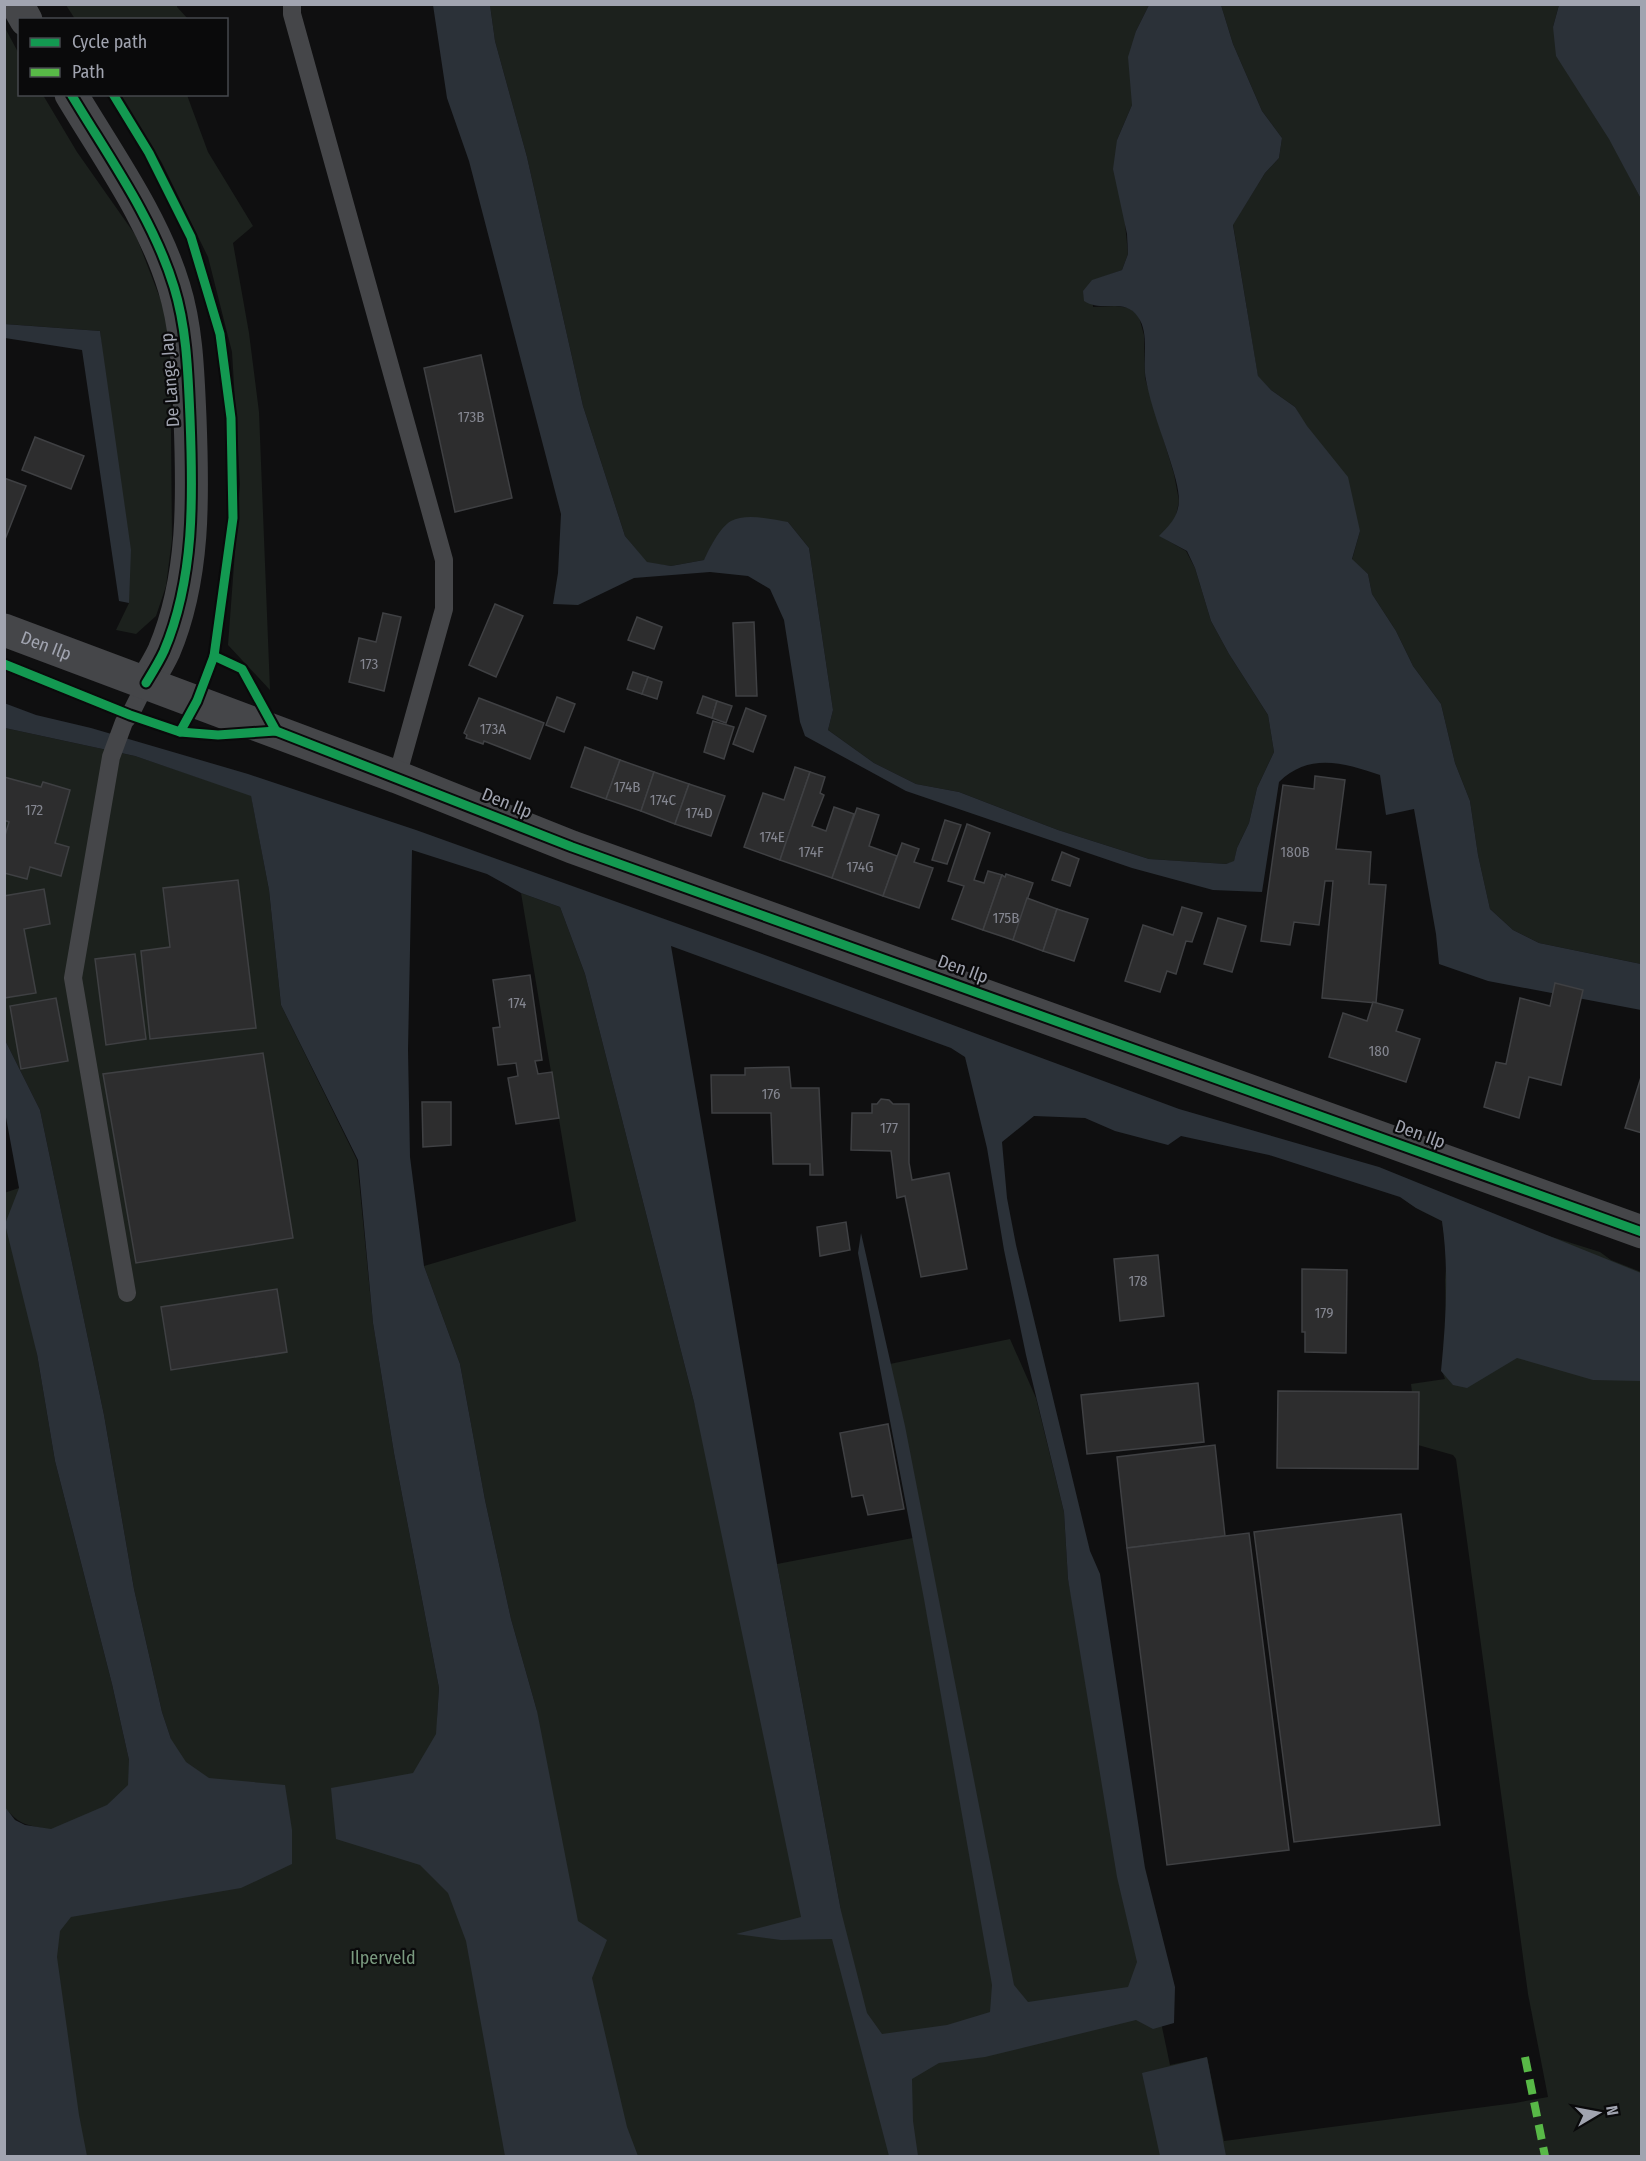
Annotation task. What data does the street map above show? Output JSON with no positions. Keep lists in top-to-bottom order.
{
  "streets": {
    "street": ["De Lange Jap", "Den Ilp"]
  },
  "crossings": [
    ["De Lange Jap", "Den Ilp"]
  ],
  "parks": ["Ilperveld"],
  "house_numbers": [
    "173B",
    "173",
    "173A",
    "174B",
    "174C",
    "172",
    "174D",
    "174E",
    "174F",
    "180B",
    "174G",
    "175B",
    "174",
    "180",
    "176",
    "177",
    "178",
    "179"
  ],
  "legend": ["Cycle path", "Path"],
  "north": "right"
}
